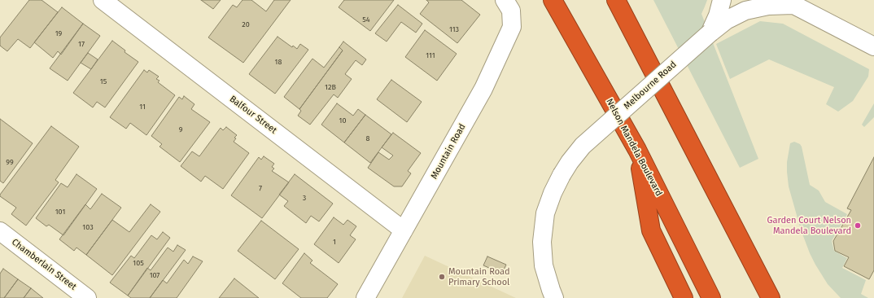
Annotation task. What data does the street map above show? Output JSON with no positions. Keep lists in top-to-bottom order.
{
  "streets": {
    "highway": ["Nelson Mandela Boulevard"],
    "street": [
      "Melbourne Road",
      "Balfour Street",
      "Mountain Road",
      "Chamberlain Street"
    ]
  },
  "crossings": [
    ["Balfour Street", "Mountain Road"]
  ],
  "places": ["Garden Court Nelson Mandela Boulevard", "Mountain Road Primary School"],
  "house_numbers": [
    "54",
    "20",
    "113",
    "19",
    "17",
    "111",
    "18",
    "15",
    "12B",
    "11",
    "10",
    "9",
    "8",
    "99",
    "7",
    "3",
    "101",
    "103",
    "1",
    "105",
    "107"
  ]
}
